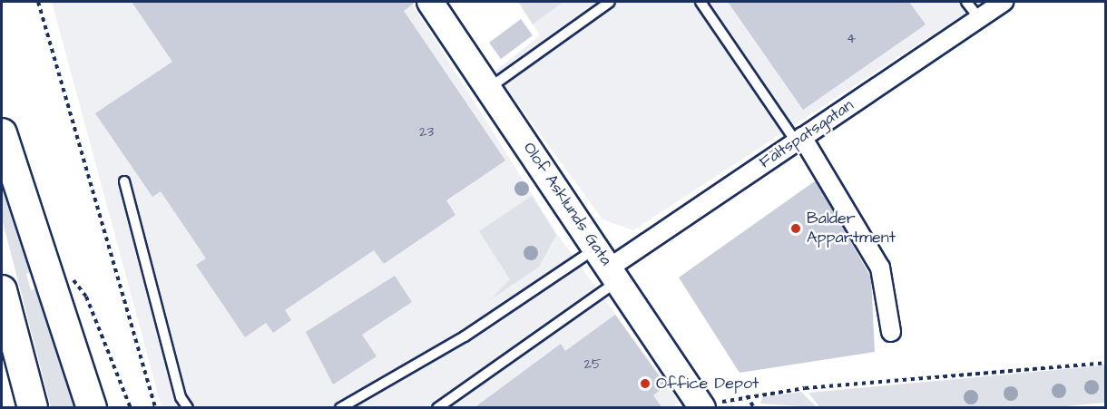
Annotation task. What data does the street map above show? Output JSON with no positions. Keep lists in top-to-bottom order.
{
  "streets": {
    "street": ["Fältspatsgatan", "Olof Asklunds Gata"]
  },
  "crossings": [
    ["Fältspatsgatan", "Olof Asklunds Gata"]
  ],
  "places": ["Balder Appartment", "Office Depot"],
  "house_numbers": ["4", "23", "25"]
}
